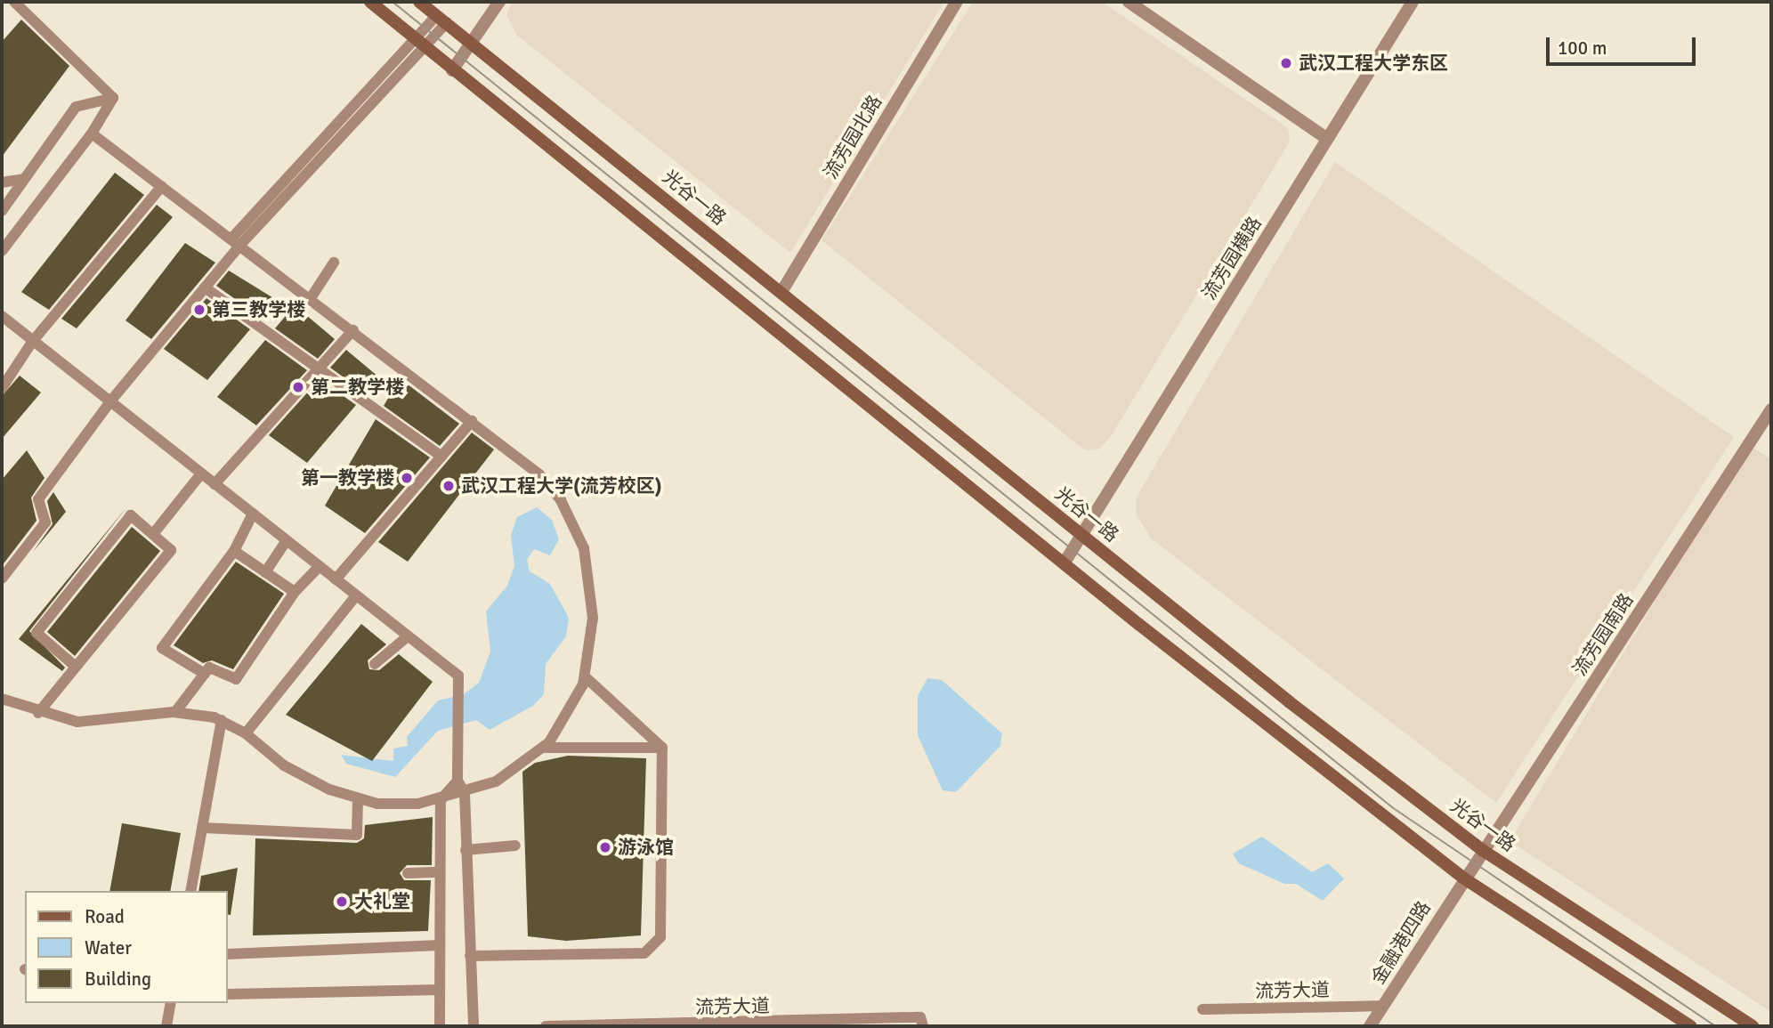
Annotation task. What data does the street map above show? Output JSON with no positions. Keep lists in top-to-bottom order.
{
  "streets": {
    "main road": ["光谷一路"],
    "street": [
      "流芳园北路",
      "流芳园横路",
      "流芳园南路",
      "金融港四路",
      "流芳大道"
    ]
  },
  "crossings": [
    ["流芳园北路", "光谷一路"],
    ["光谷一路", "流芳园横路"],
    ["光谷一路", "流芳园南路"],
    ["流芳园南路", "金融港四路"],
    ["金融港四路", "流芳大道"]
  ],
  "places": [
    "武汉工程大学东区",
    "第三教学楼",
    "第二教学楼",
    "第一教学楼",
    "武汉工程大学(流芳校区)",
    "游泳馆",
    "大礼堂"
  ],
  "legend": ["Road", "Water", "Building"],
  "scale_bar": "100 m"
}
